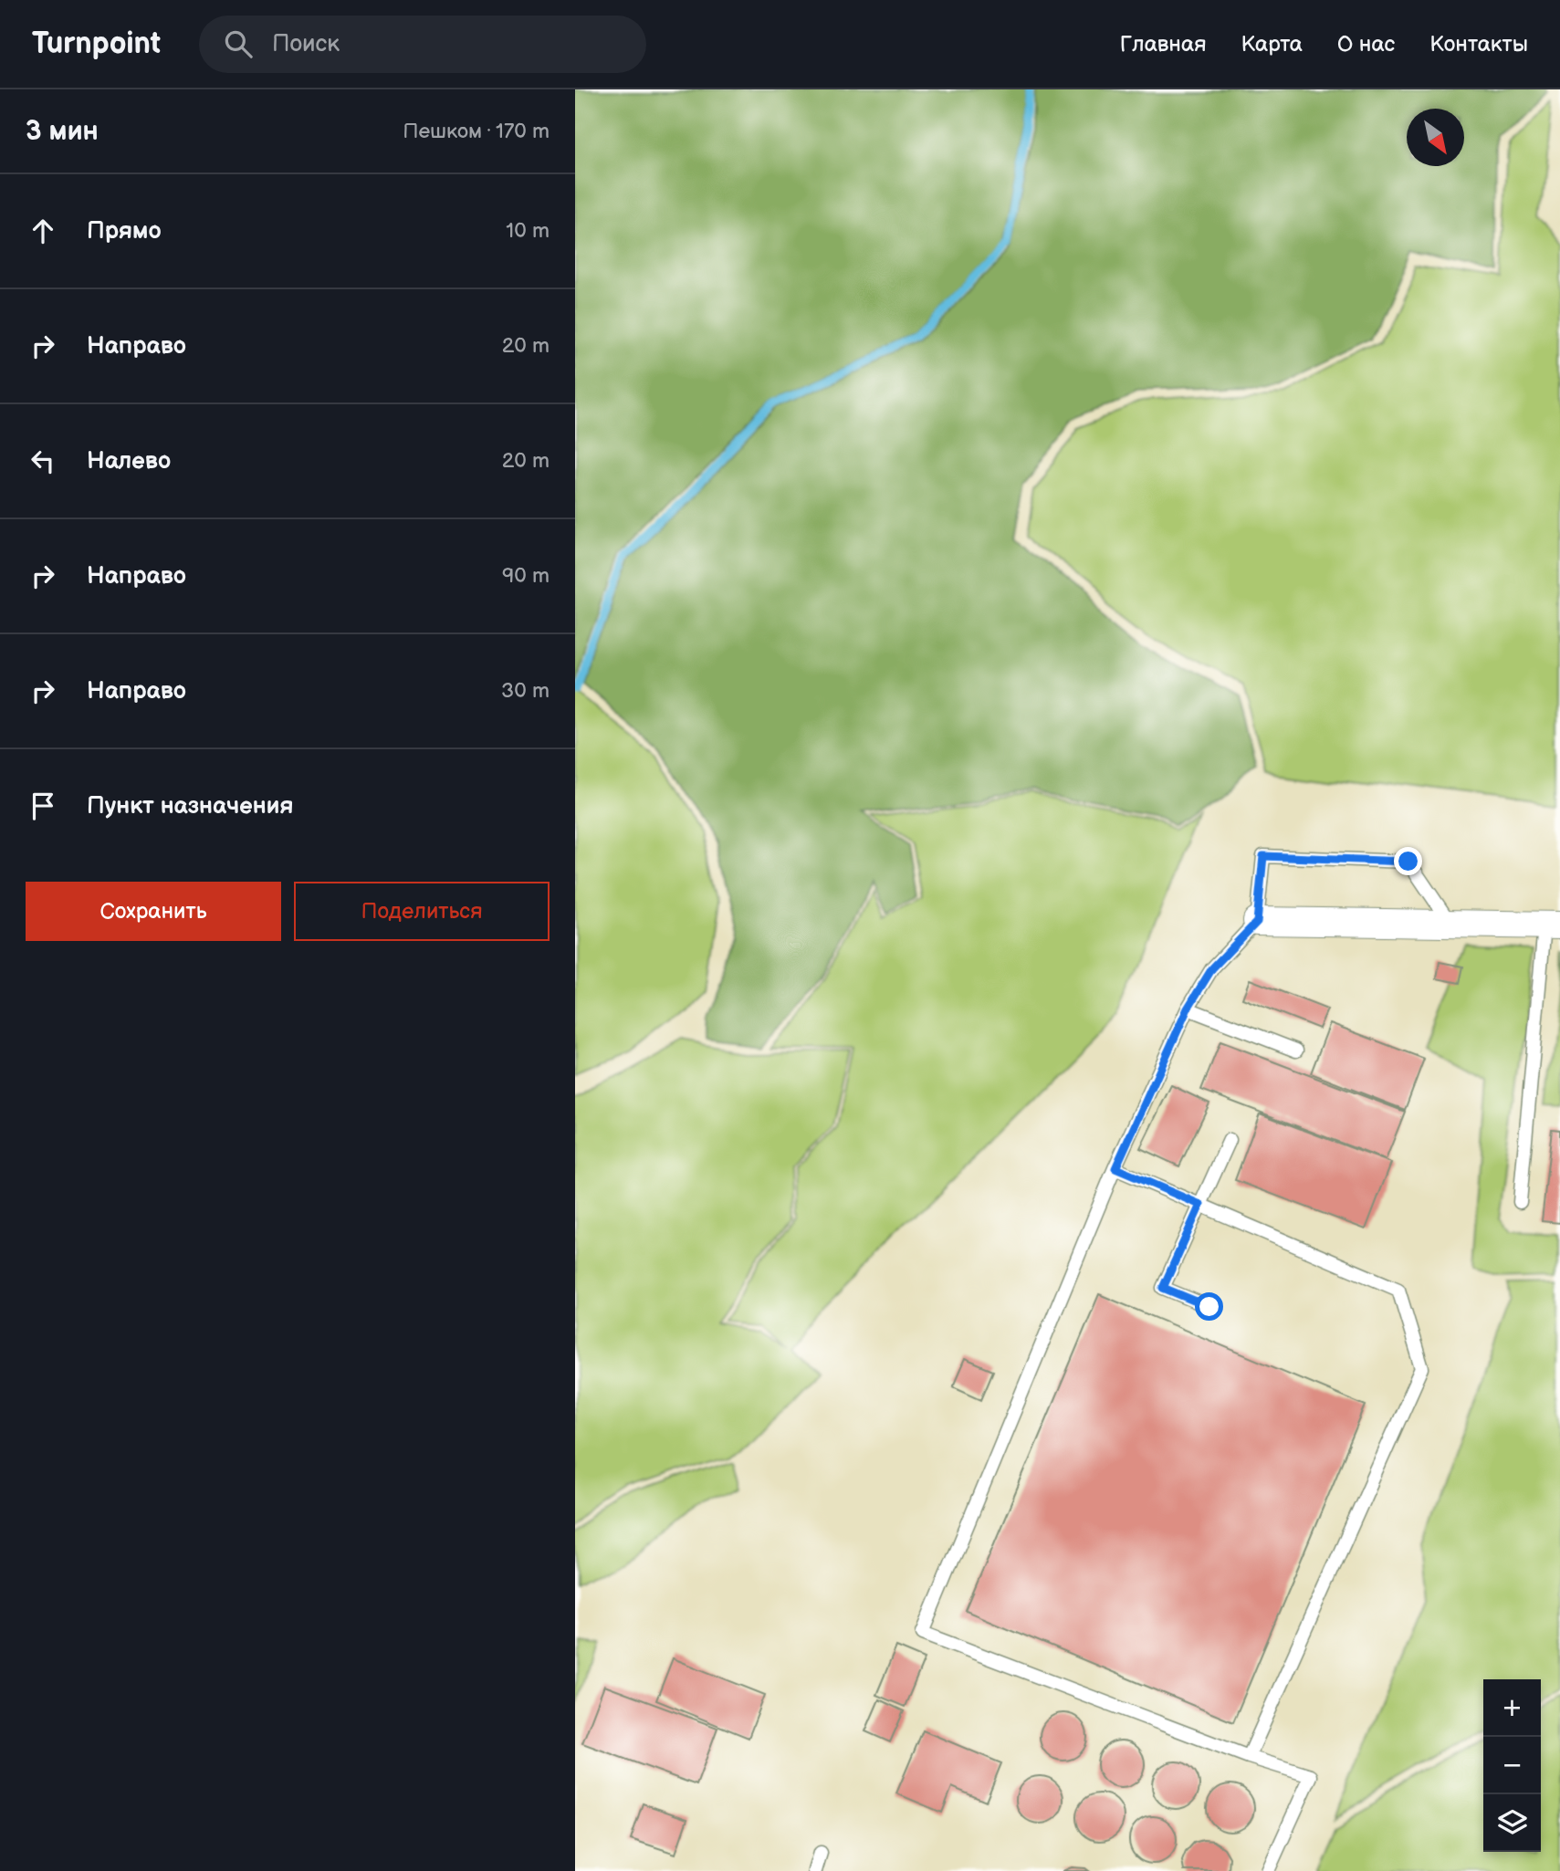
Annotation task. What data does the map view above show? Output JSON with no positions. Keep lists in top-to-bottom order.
{
  "north": "bottom right",
  "page": {
    "header": "Turnpoint",
    "search": "Поиск",
    "nav": [
      "Главная",
      "Карта",
      "О нас",
      "Контакты"
    ],
    "heading": ["3 мин", "Пешком · 170 m"],
    "list": [
      ["Прямо", "10 m"],
      ["Направо", "20 m"],
      ["Налево", "20 m"],
      ["Направо", "90 m"],
      ["Направо", "30 m"],
      "Пункт назначения"
    ],
    "buttons": ["Сохранить", "Поделиться"],
    "map_buttons": ["+", "−"]
  }
}
